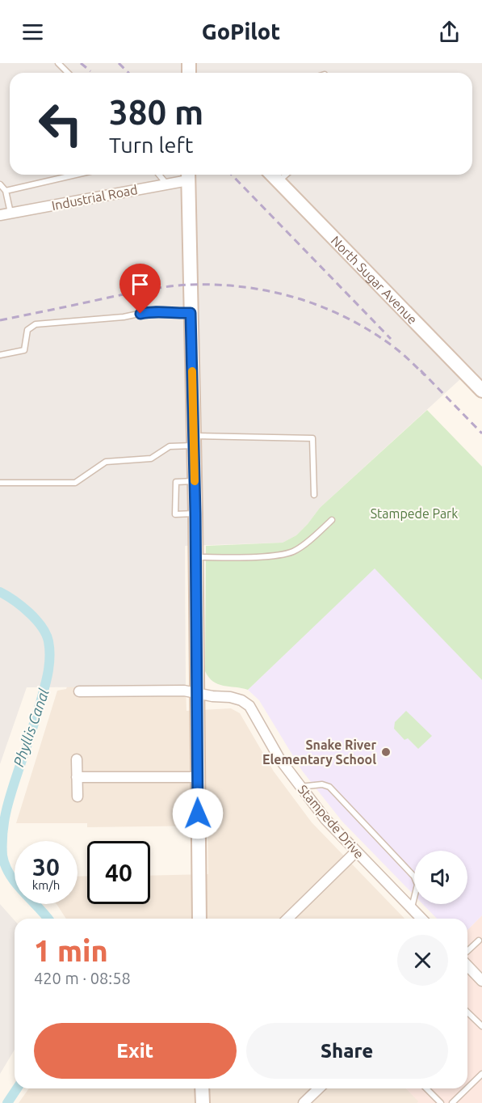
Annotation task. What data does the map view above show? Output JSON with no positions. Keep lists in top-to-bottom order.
{
  "streets": {
    "street": ["Industrial Road", "North Sugar Avenue", "Stampede Drive"]
  },
  "water": ["Phyllis Canal"],
  "parks": ["Stampede Park"],
  "places": ["Snake River Elementary School"],
  "page": {
    "header": "GoPilot",
    "turn": ["380 m", "Turn left"],
    "speed": "30 km/h",
    "limit": "40",
    "heading": ["1 min", "420 m · 08:58"],
    "buttons": ["Exit", "Share"]
  }
}
